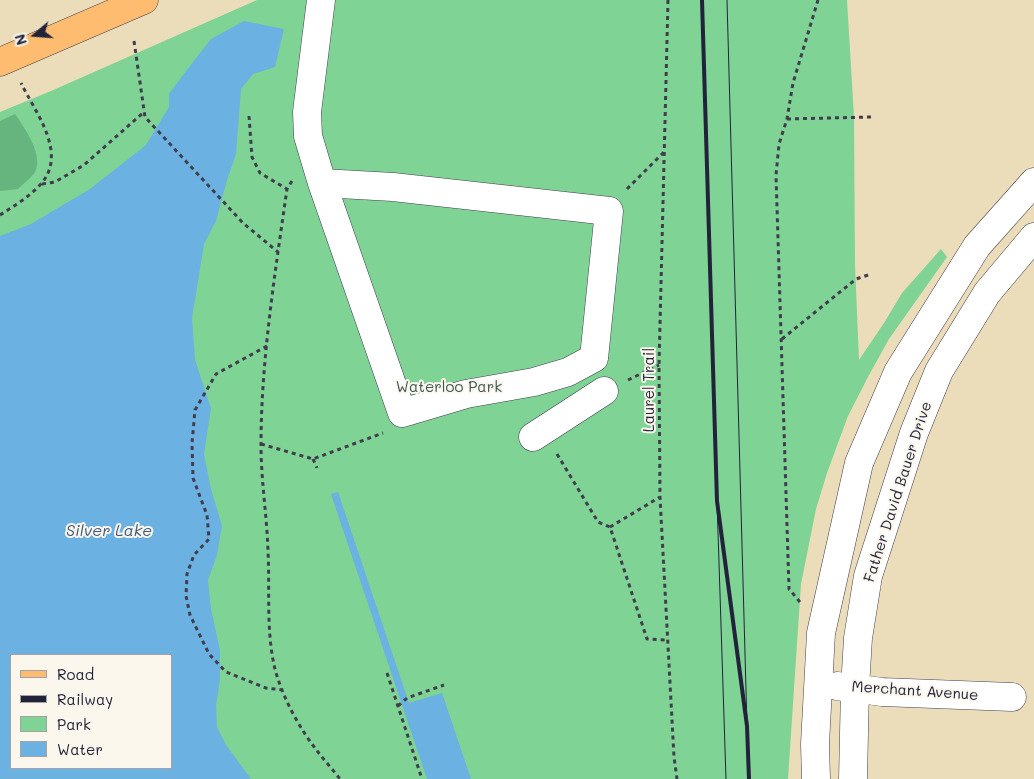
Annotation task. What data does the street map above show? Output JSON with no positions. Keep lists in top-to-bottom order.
{
  "streets": {
    "street": ["Father David Bauer Drive", "Merchant Avenue"],
    "path": ["Laurel Trail"]
  },
  "crossings": [
    ["Father David Bauer Drive", "Merchant Avenue"]
  ],
  "water": ["Silver Lake"],
  "parks": ["Waterloo Park"],
  "legend": [
    "Road",
    "Railway",
    "Park",
    "Water"
  ],
  "north": "left"
}
